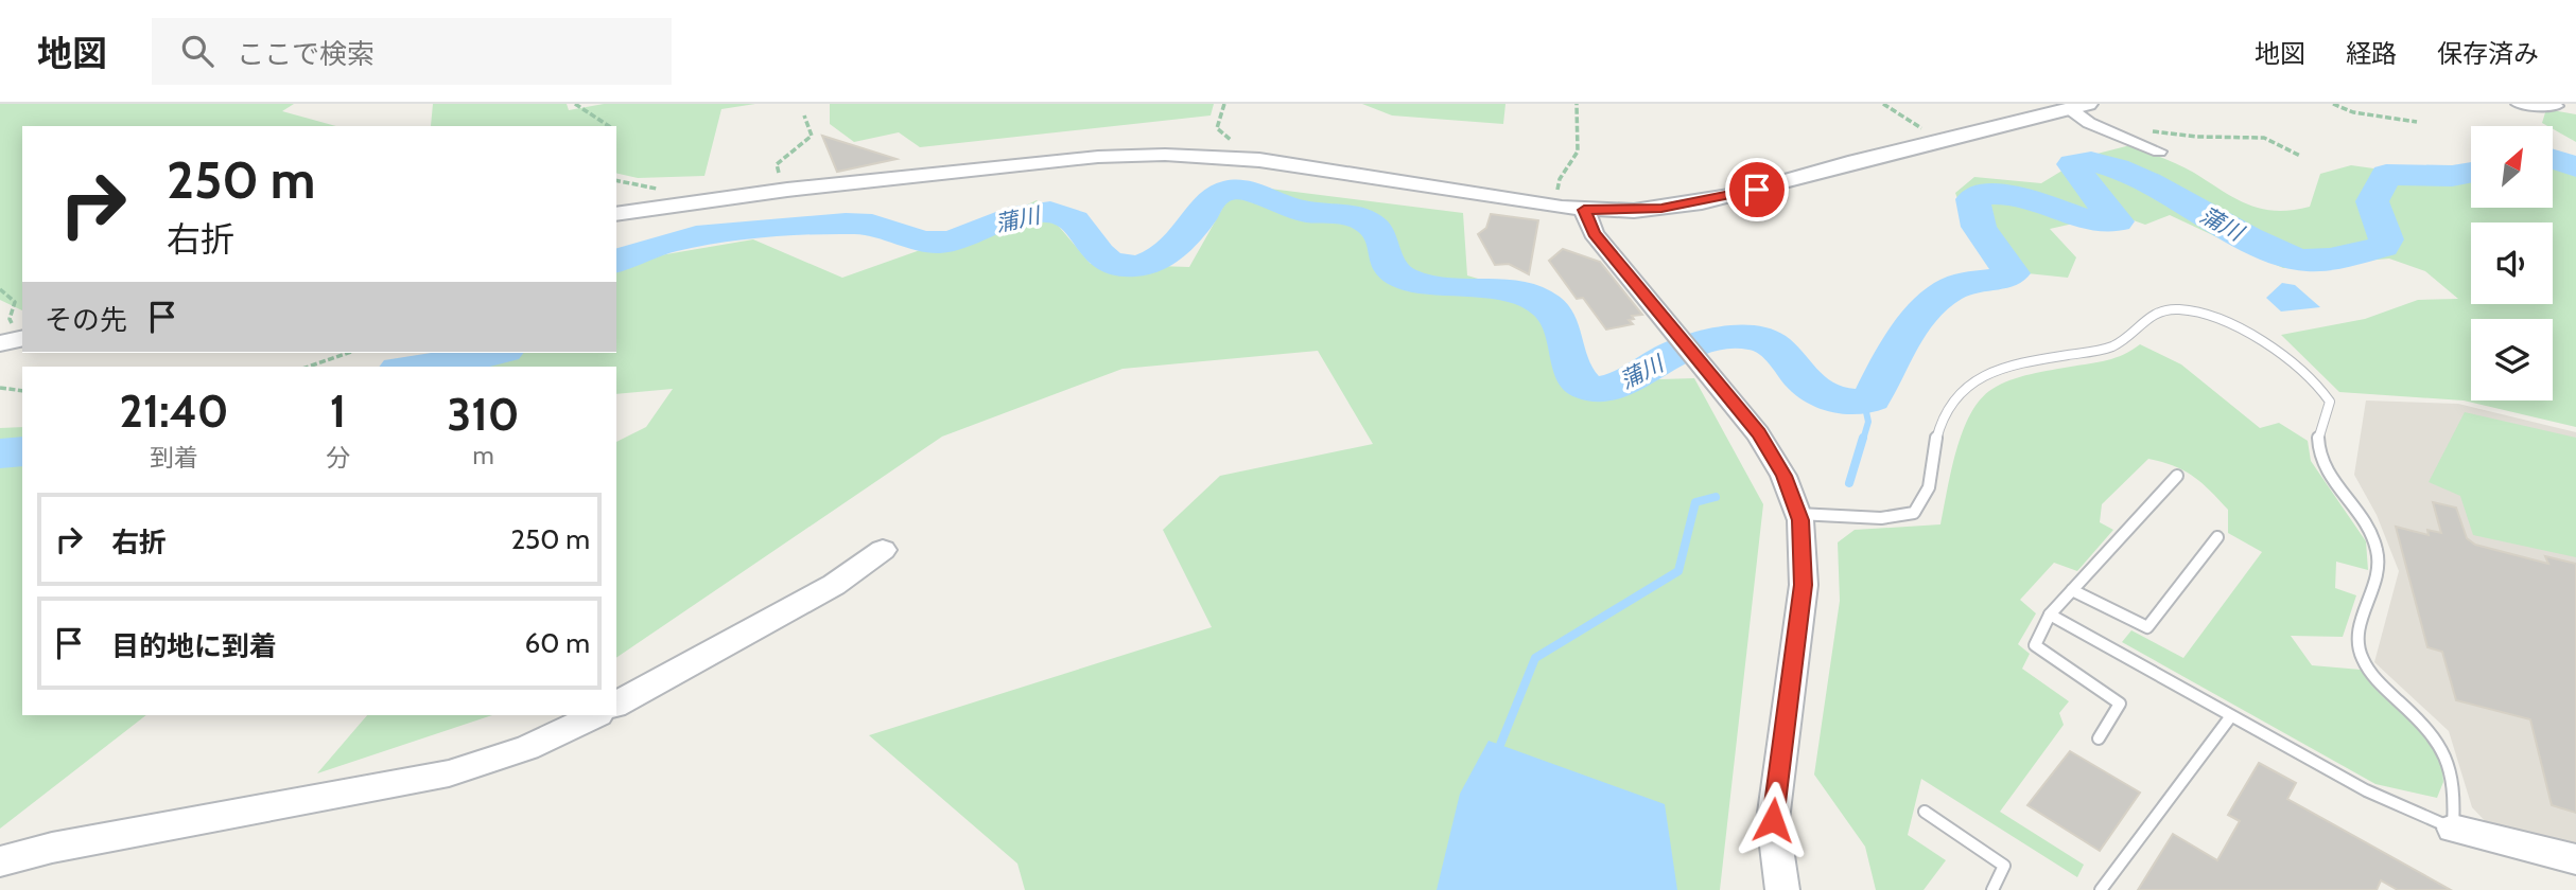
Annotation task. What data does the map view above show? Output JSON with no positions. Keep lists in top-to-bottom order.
{
  "water": ["蒲川"],
  "north": "top right",
  "page": {
    "header": "地図",
    "search": "ここで検索",
    "nav": ["地図", "経路", "保存済み"],
    "turn": ["250 m", "右折"],
    "then": "その先",
    "eta": [
      "21:40",
      "到着",
      "1",
      "分",
      "310",
      "m"
    ],
    "list": [
      {
        "name": "右折",
        "value": "250 m"
      },
      {
        "name": "目的地に到着",
        "value": "60 m"
      }
    ]
  }
}
